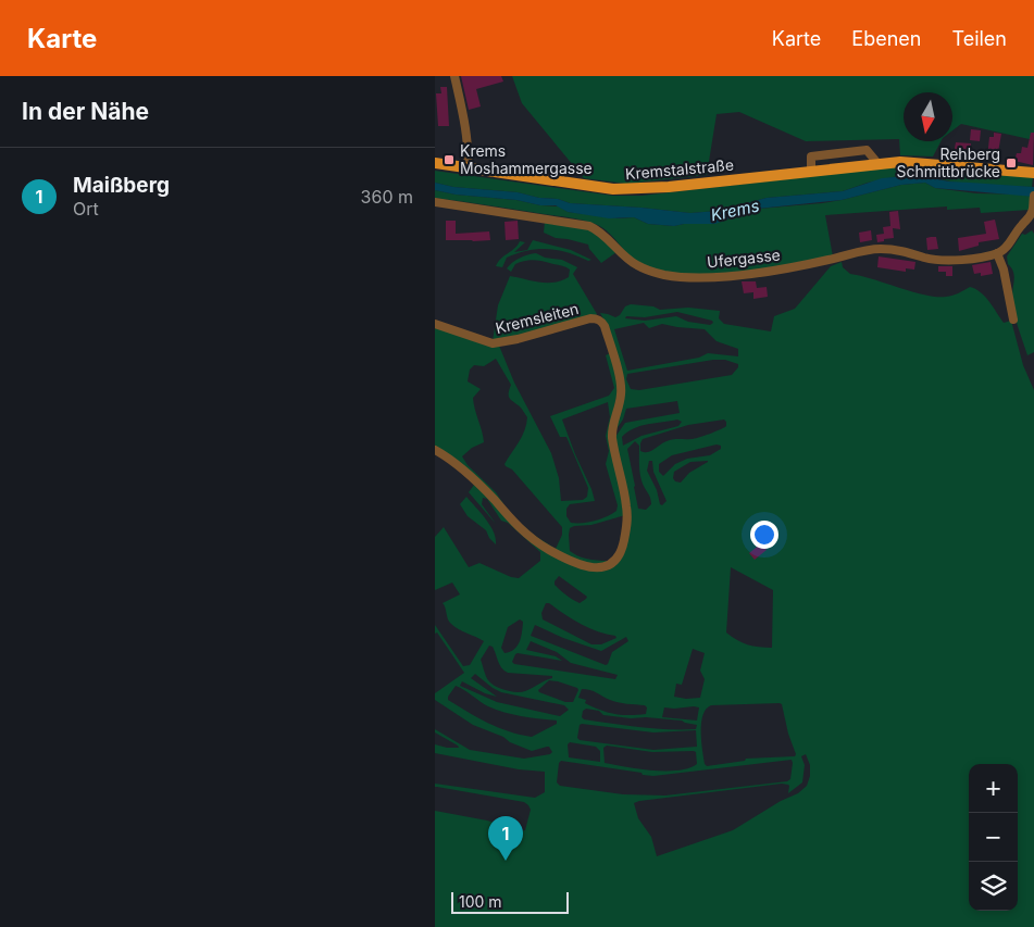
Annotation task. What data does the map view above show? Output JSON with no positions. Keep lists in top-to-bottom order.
{
  "streets": {
    "main road": ["Kremstalstraße"],
    "street": ["Ufergasse", "Kremsleiten"]
  },
  "water": ["Krems"],
  "places": {
    "transit": ["Krems Moshammergasse", "Rehberg Schmittbrücke"]
  },
  "scale_bar": "100 m",
  "north": "bottom",
  "page": {
    "header": "Karte",
    "nav": ["Karte", "Ebenen", "Teilen"],
    "heading": "In der Nähe",
    "list": [
      {
        "mark": "1",
        "name": "Maißberg",
        "note": "Ort",
        "value": "360 m"
      }
    ],
    "map_buttons": ["+", "−"],
    "pins": "1",
    "scale": "100 m"
  }
}
